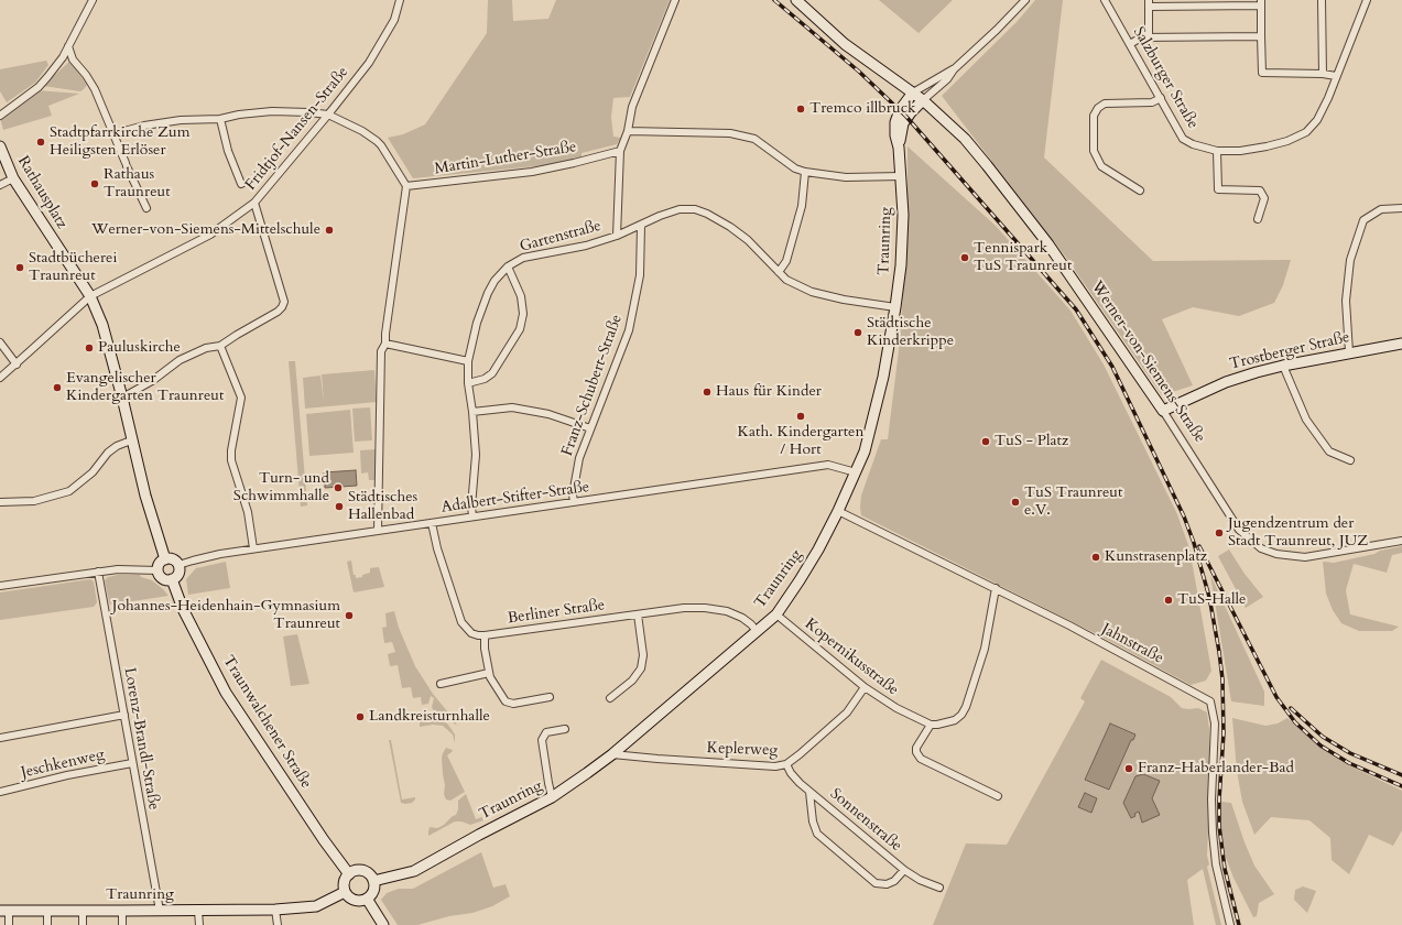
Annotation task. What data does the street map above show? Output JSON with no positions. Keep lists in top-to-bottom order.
{
  "streets": {
    "street": [
      "Salzburger Straße",
      "Fridtjof-Nansen-Straße",
      "Martin-Luther-Straße",
      "Rathausplatz",
      "Gartenstraße",
      "Traunring",
      "Trostberger Straße",
      "Werner-von-Siemens-Straße",
      "Franz-Schubert-Straße",
      "Adalbert-Stifter-Straße",
      "Berliner Straße",
      "Jahnstraße",
      "Kopernikusstraße",
      "Traunwalchener Straße",
      "Lorenz-Brandl-Straße",
      "Keplerweg",
      "Jeschkenweg",
      "Sonnenstraße"
    ]
  },
  "crossings": [
    ["Fridtjof-Nansen-Straße", "Rathausplatz"],
    ["Martin-Luther-Straße", "Gartenstraße"],
    ["Gartenstraße", "Adalbert-Stifter-Straße"],
    ["Traunring", "Werner-von-Siemens-Straße"],
    ["Traunring", "Adalbert-Stifter-Straße"],
    ["Traunring", "Berliner Straße"],
    ["Traunring", "Jahnstraße"],
    ["Traunring", "Kopernikusstraße"],
    ["Traunring", "Traunwalchener Straße"],
    ["Traunring", "Lorenz-Brandl-Straße"],
    ["Traunring", "Keplerweg"],
    ["Trostberger Straße", "Werner-von-Siemens-Straße"],
    ["Franz-Schubert-Straße", "Adalbert-Stifter-Straße"],
    ["Adalbert-Stifter-Straße", "Traunwalchener Straße"],
    ["Kopernikusstraße", "Keplerweg"],
    ["Lorenz-Brandl-Straße", "Jeschkenweg"],
    ["Keplerweg", "Sonnenstraße"]
  ],
  "places": [
    "Tremco illbruck",
    "Stadtpfarrkirche Zum Heiligsten Erlöser",
    "Rathaus Traunreut",
    "Werner-von-Siemens-Mittelschule",
    "Tennispark TuS Traunreut",
    "Stadtbücherei Traunreut",
    "Städtische Kinderkrippe",
    "Pauluskirche",
    "Evangelischer Kindergarten Traunreut",
    "Haus für Kinder",
    "Kath. Kindergarten / Hort",
    "TuS - Platz",
    "Turn- und Schwimmhalle",
    "TuS Traunreut e.V.",
    "Städtisches Hallenbad",
    "Jugendzentrum der Stadt Traunreut, JUZ",
    "Kunstrasenplatz",
    "TuS-Halle",
    "Johannes-Heidenhain-Gymnasium Traunreut",
    "Landkreisturnhalle",
    "Franz-Haberlander-Bad"
  ]
}
